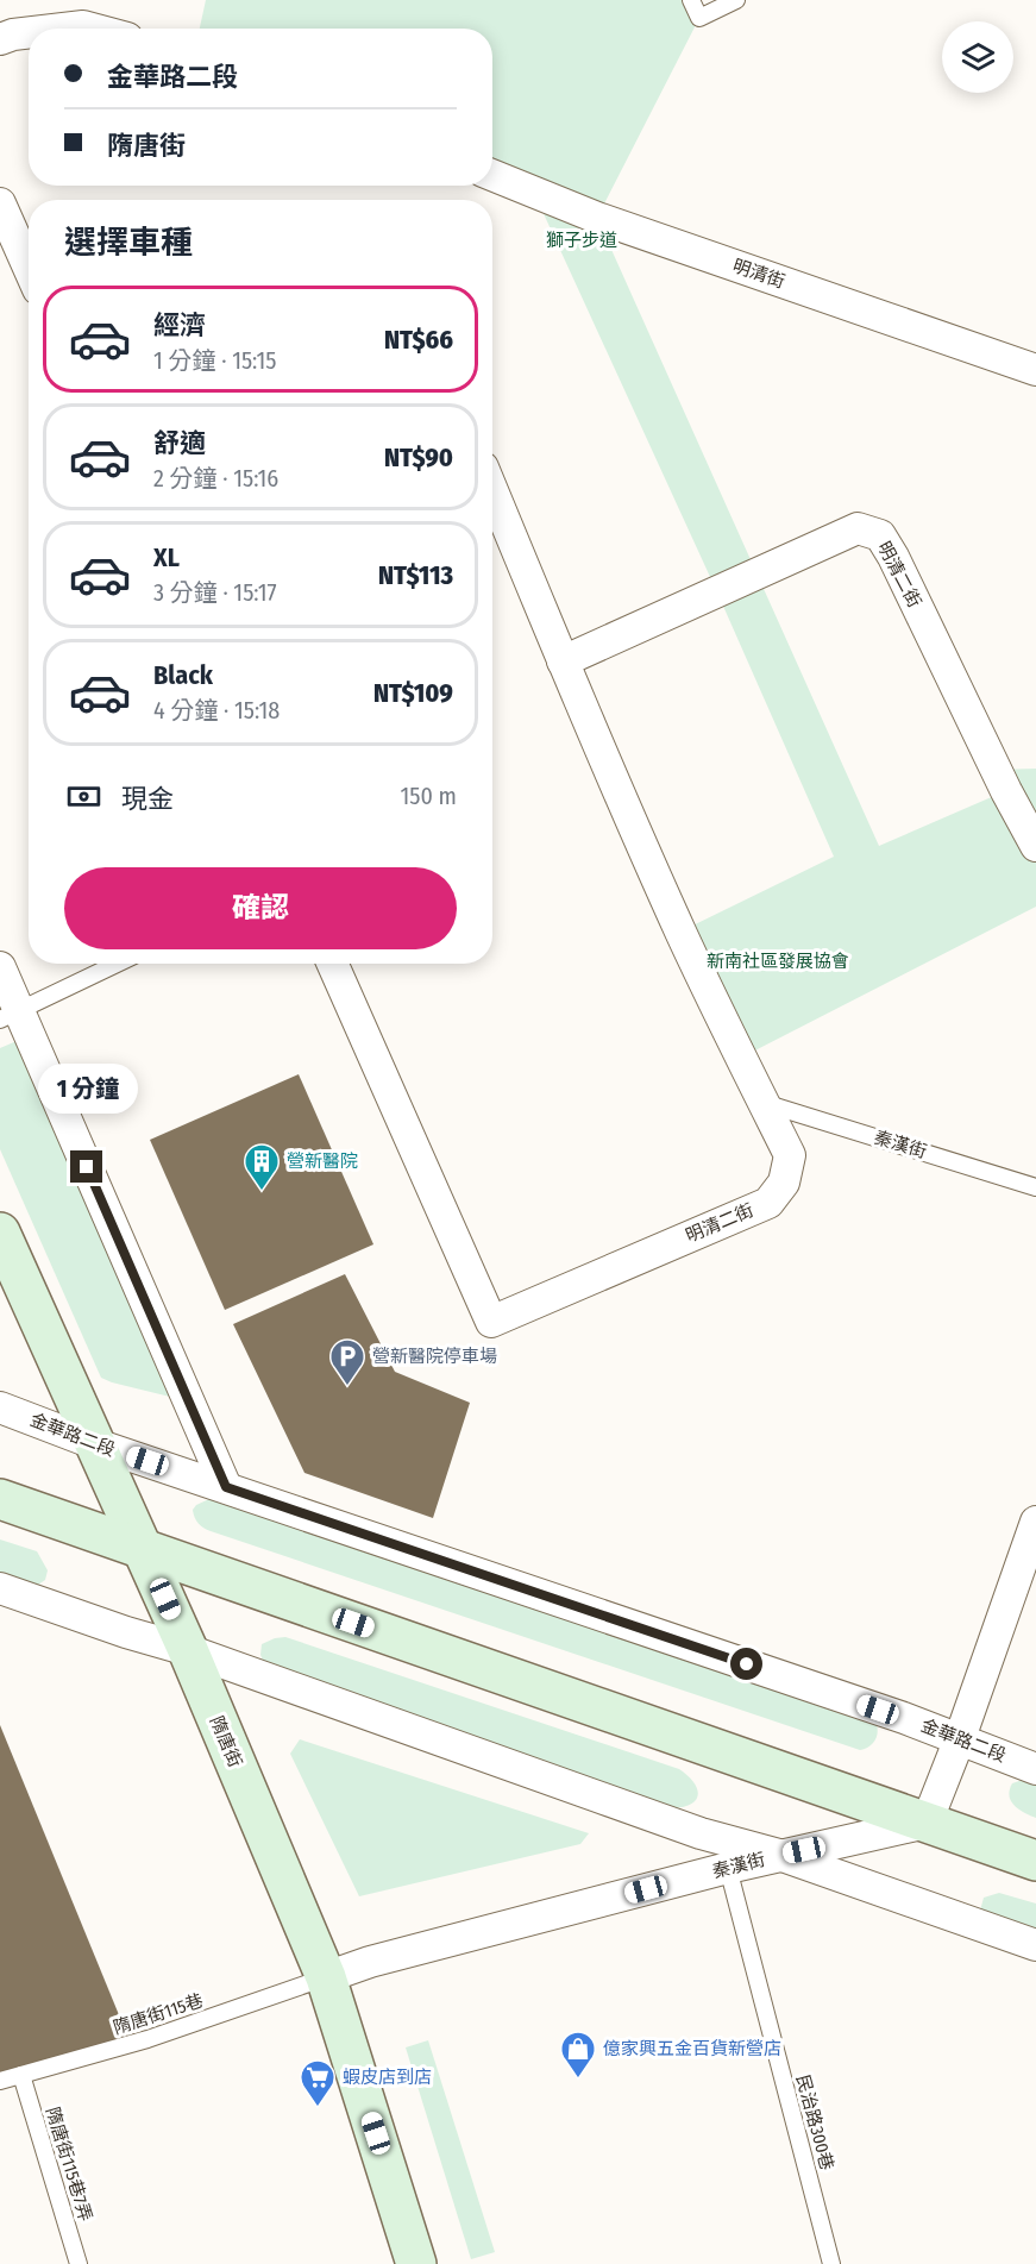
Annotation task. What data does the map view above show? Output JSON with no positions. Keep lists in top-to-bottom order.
{
  "streets": {
    "street": [
      "明清街",
      "明清二街",
      "秦漢街",
      "金華路二段",
      "隋唐街"
    ],
    "lane": ["隋唐街115巷", "民治路300巷", "隋唐街115巷7弄"]
  },
  "crossings": [
    ["明清二街", "秦漢街"],
    ["秦漢街", "隋唐街"],
    ["秦漢街", "隋唐街115巷"],
    ["秦漢街", "民治路300巷"],
    ["金華路二段", "隋唐街"],
    ["隋唐街", "隋唐街115巷"],
    ["隋唐街115巷", "隋唐街115巷7弄"]
  ],
  "parks": ["獅子步道", "新南社區發展協會"],
  "places": {
    "building": ["營新醫院"],
    "parking": ["營新醫院停車場"],
    "shop": ["億家興五金百貨新營店"],
    "supermarket": ["蝦皮店到店"]
  },
  "page": {
    "banner": ["金華路二段", "隋唐街"],
    "heading": "選擇車種",
    "list": [
      {
        "name": "經濟",
        "note": "1 分鐘 · 15:15",
        "value": "NT$66"
      },
      {
        "name": "舒適",
        "note": "2 分鐘 · 15:16",
        "value": "NT$90"
      },
      {
        "name": "XL",
        "note": "3 分鐘 · 15:17",
        "value": "NT$113"
      },
      {
        "name": "Black",
        "note": "4 分鐘 · 15:18",
        "value": "NT$109"
      }
    ],
    "pay": ["現金", "150 m"],
    "buttons": "確認",
    "bubble": "1 分鐘"
  }
}
